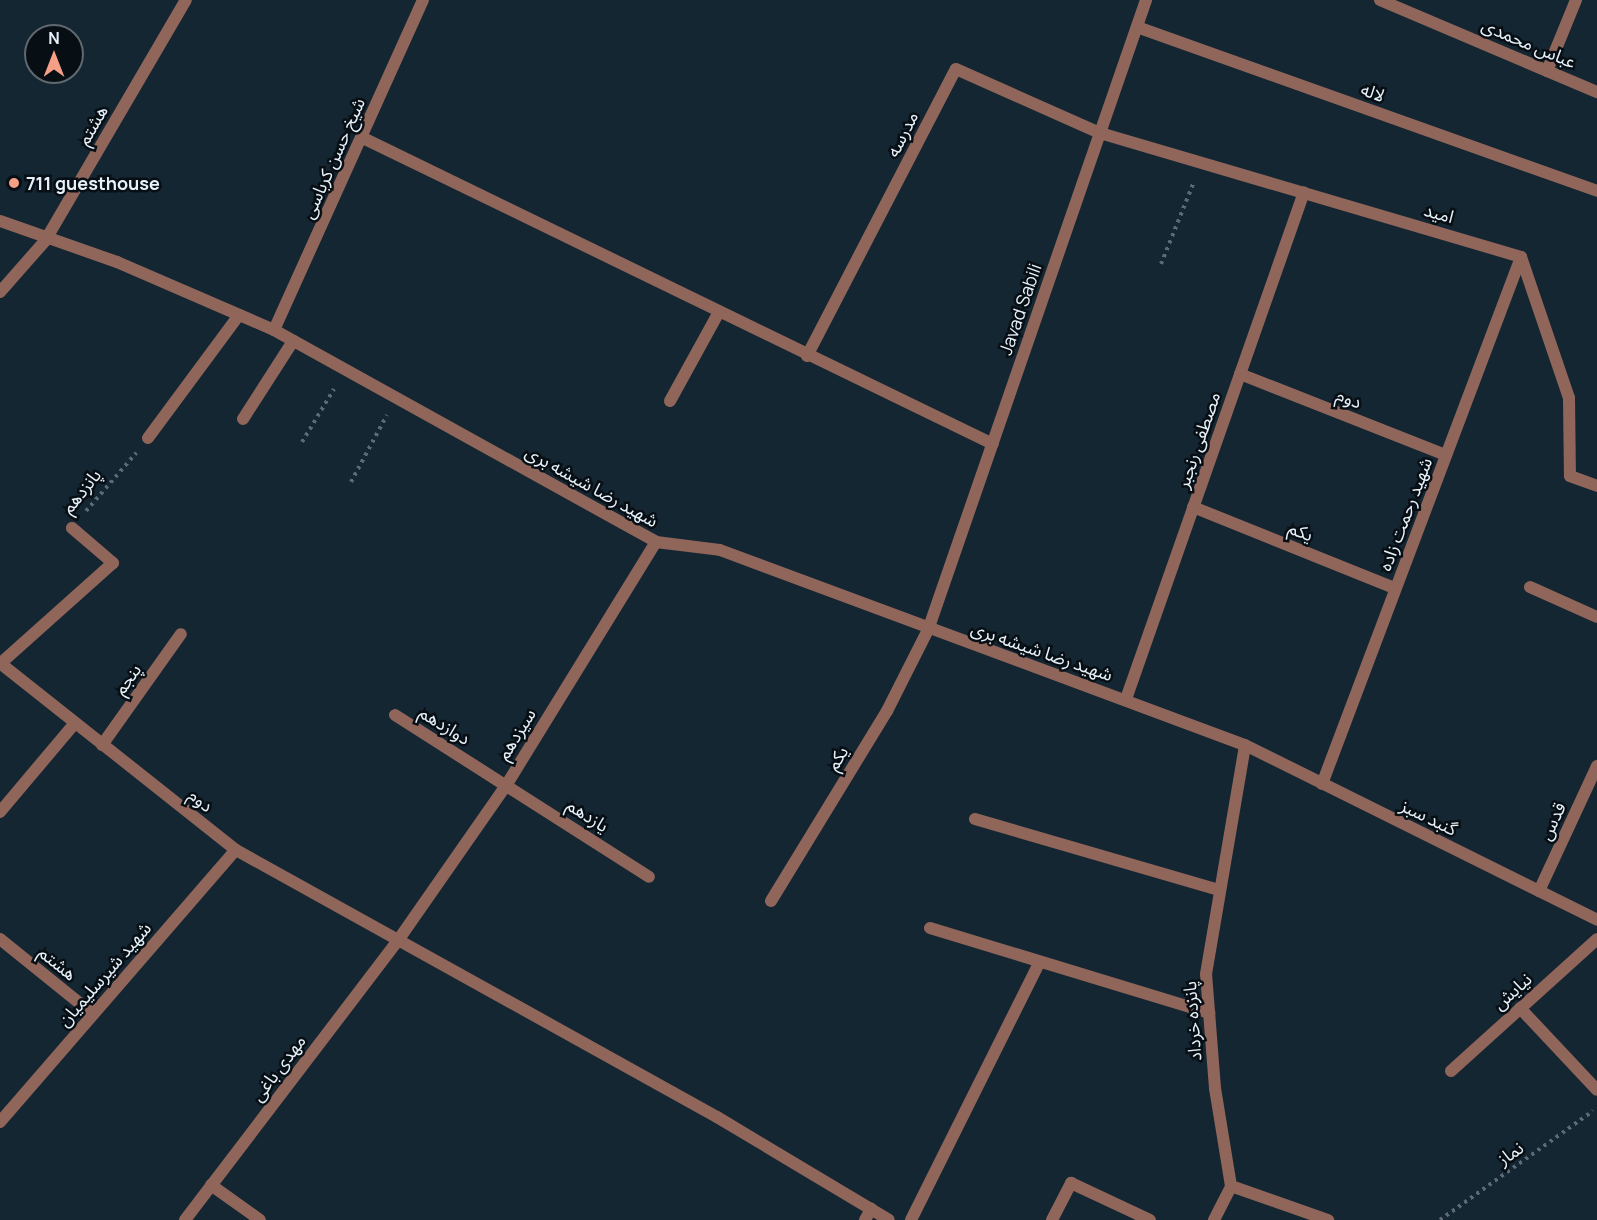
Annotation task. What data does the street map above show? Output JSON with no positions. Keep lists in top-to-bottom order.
{
  "streets": {
    "street": [
      "عباس محمدی",
      "لاله",
      "هشتم",
      "مدرسه",
      "شیخ حسن کرباسی",
      "امید",
      "Javad Sabili",
      "دوم",
      "مصطفی رنجبر",
      "شهید رضا شیشه بری",
      "پانزدهم",
      "شهید رحمت زاده",
      "یکم",
      "پنجم",
      "دوازدهم",
      "سیزدهم",
      "یازدهم",
      "گنبد سبز",
      "قدس",
      "شهید شیرسلیمیان",
      "نیایش",
      "پانزده خرداد",
      "مهدی باغی"
    ],
    "path": ["نماز"]
  },
  "crossings": [
    ["لاله", "Javad Sabili"],
    ["هشتم", "شهید رضا شیشه بری"],
    ["هشتم", "شهید شیرسلیمیان"],
    ["مدرسه", "امید"],
    ["مدرسه", "Javad Sabili"],
    ["شیخ حسن کرباسی", "شهید رضا شیشه بری"],
    ["امید", "Javad Sabili"],
    ["امید", "مصطفی رنجبر"],
    ["امید", "شهید رحمت زاده"],
    ["Javad Sabili", "شهید رضا شیشه بری"],
    ["Javad Sabili", "یکم"],
    ["دوم", "مصطفی رنجبر"],
    ["دوم", "پانزدهم"],
    ["دوم", "شهید رحمت زاده"],
    ["دوم", "پنجم"],
    ["دوم", "سیزدهم"],
    ["دوم", "شهید شیرسلیمیان"],
    ["دوم", "مهدی باغی"],
    ["مصطفی رنجبر", "شهید رضا شیشه بری"],
    ["مصطفی رنجبر", "یکم"],
    ["شهید رضا شیشه بری", "یکم"],
    ["شهید رضا شیشه بری", "سیزدهم"],
    ["شهید رضا شیشه بری", "گنبد سبز"],
    ["شهید رضا شیشه بری", "پانزده خرداد"],
    ["شهید رحمت زاده", "یکم"],
    ["شهید رحمت زاده", "گنبد سبز"],
    ["دوازدهم", "سیزدهم"],
    ["دوازدهم", "یازدهم"],
    ["سیزدهم", "یازدهم"],
    ["سیزدهم", "مهدی باغی"],
    ["گنبد سبز", "قدس"],
    ["گنبد سبز", "پانزده خرداد"]
  ],
  "places": ["711 guesthouse"],
  "north": "top"
}
